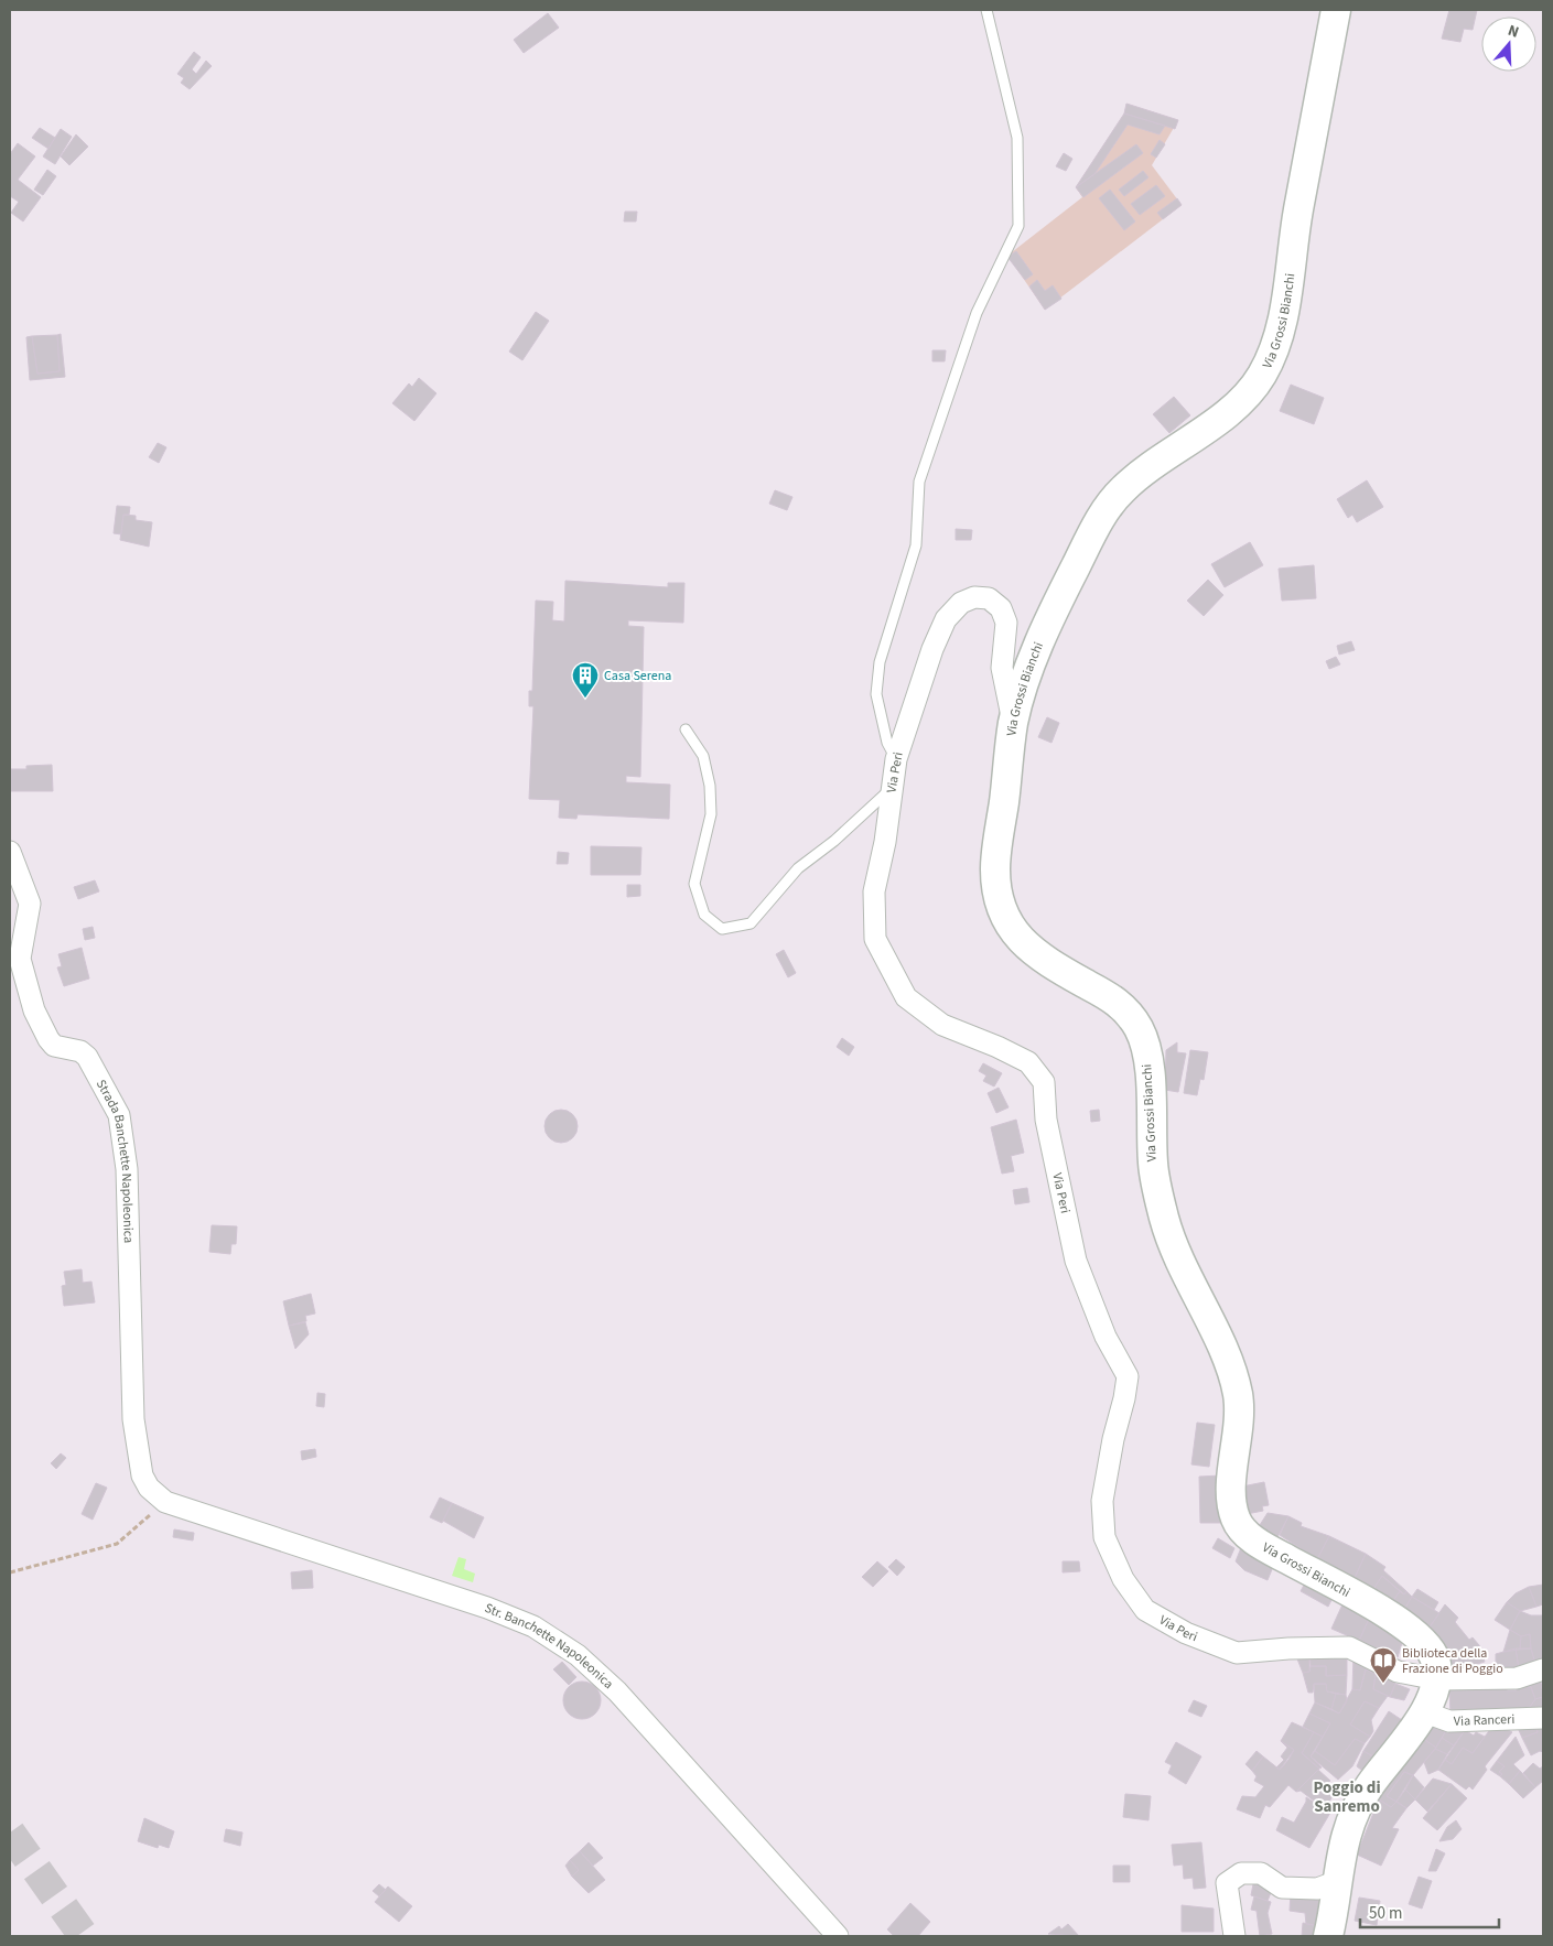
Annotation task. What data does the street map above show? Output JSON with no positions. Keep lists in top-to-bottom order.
{
  "streets": {
    "main road": ["Via Grossi Bianchi"],
    "street": [
      "Via Peri",
      "Strada Banchette Napoleonica",
      "Str. Banchette Napoleonica",
      "Via Ranceri"
    ]
  },
  "crossings": [
    ["Via Grossi Bianchi", "Via Peri"],
    ["Strada Banchette Napoleonica", "Str. Banchette Napoleonica"]
  ],
  "districts": ["Poggio di Sanremo"],
  "places": {
    "building": ["Casa Serena"],
    "library": ["Biblioteca della Frazione di Poggio"]
  },
  "scale_bar": "50 m",
  "north": "top"
}
